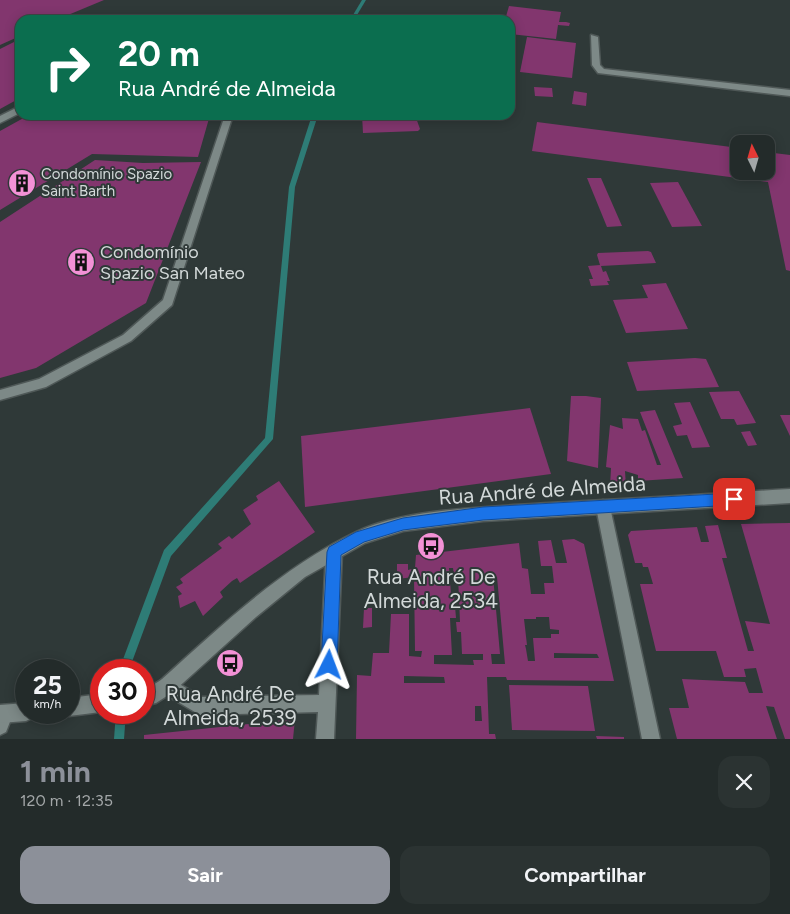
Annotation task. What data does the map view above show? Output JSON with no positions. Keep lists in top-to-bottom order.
{
  "streets": {
    "street": ["Rua André de Almeida"]
  },
  "places": {
    "building": ["Condomínio Spazio Saint Barth", "Condomínio Spazio San Mateo"],
    "bus stop": ["Rua André De Almeida, 2534", "Rua André De Almeida, 2539"]
  },
  "north": "top",
  "page": {
    "turn": ["20 m", "Rua André de Almeida"],
    "speed": "25 km/h",
    "limit": "30",
    "heading": ["1 min", "120 m · 12:35"],
    "buttons": ["Sair", "Compartilhar"]
  }
}
